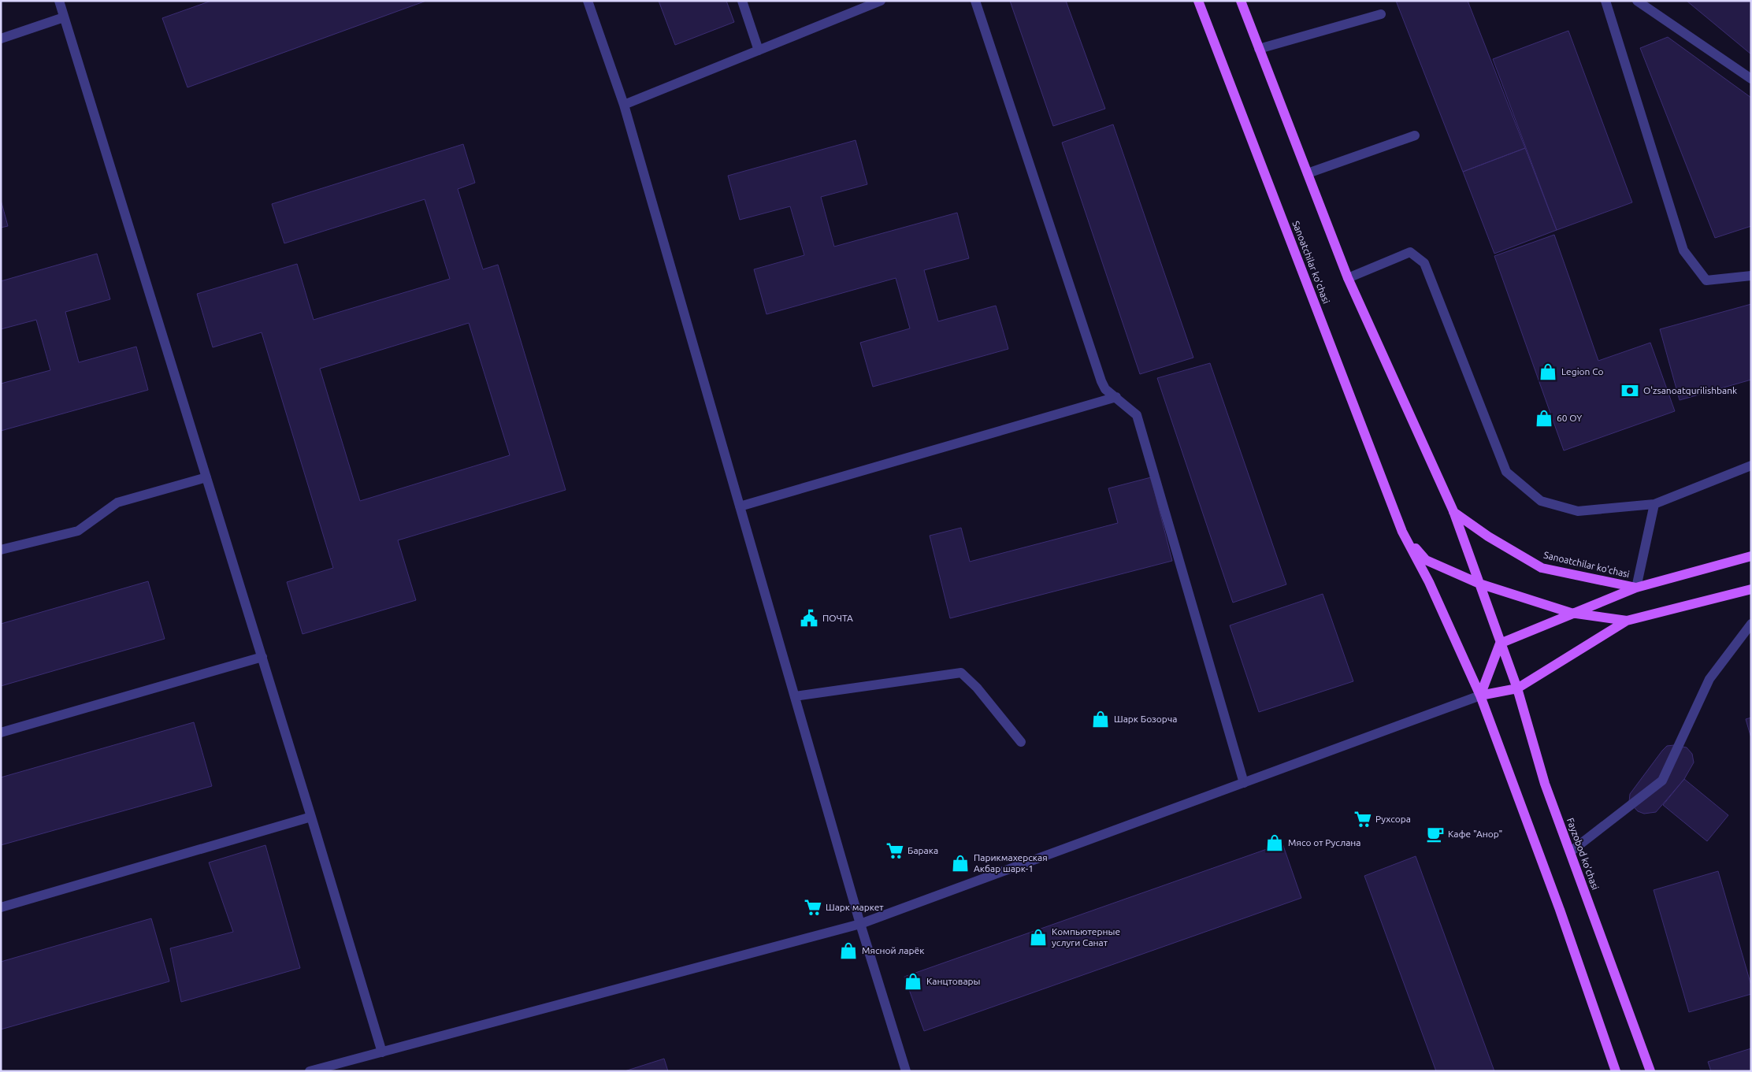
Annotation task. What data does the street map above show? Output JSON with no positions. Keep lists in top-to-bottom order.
{
  "streets": {
    "main road": ["Sanoatchilar ko'chasi", "Fayzobod ko'chasi"]
  },
  "crossings": [
    ["Sanoatchilar ko'chasi", "Fayzobod ko'chasi"]
  ],
  "places": {
    "shop": [
      "Legion Co",
      "60 OY",
      "Шарк Бозорча",
      "Мясо от Руслана",
      "Парикмахерская Акбар шарк-1",
      "Компьютерные услуги Санат",
      "Мясной ларёк",
      "Канцтовары"
    ],
    "bank": ["Oʻzsanoatqurilishbank"],
    "public building": ["ПОЧТА"],
    "supermarket": ["Рухсора", "Барака", "Шарк маркет"],
    "cafe": ["Кафе \"Анор\""]
  }
}
